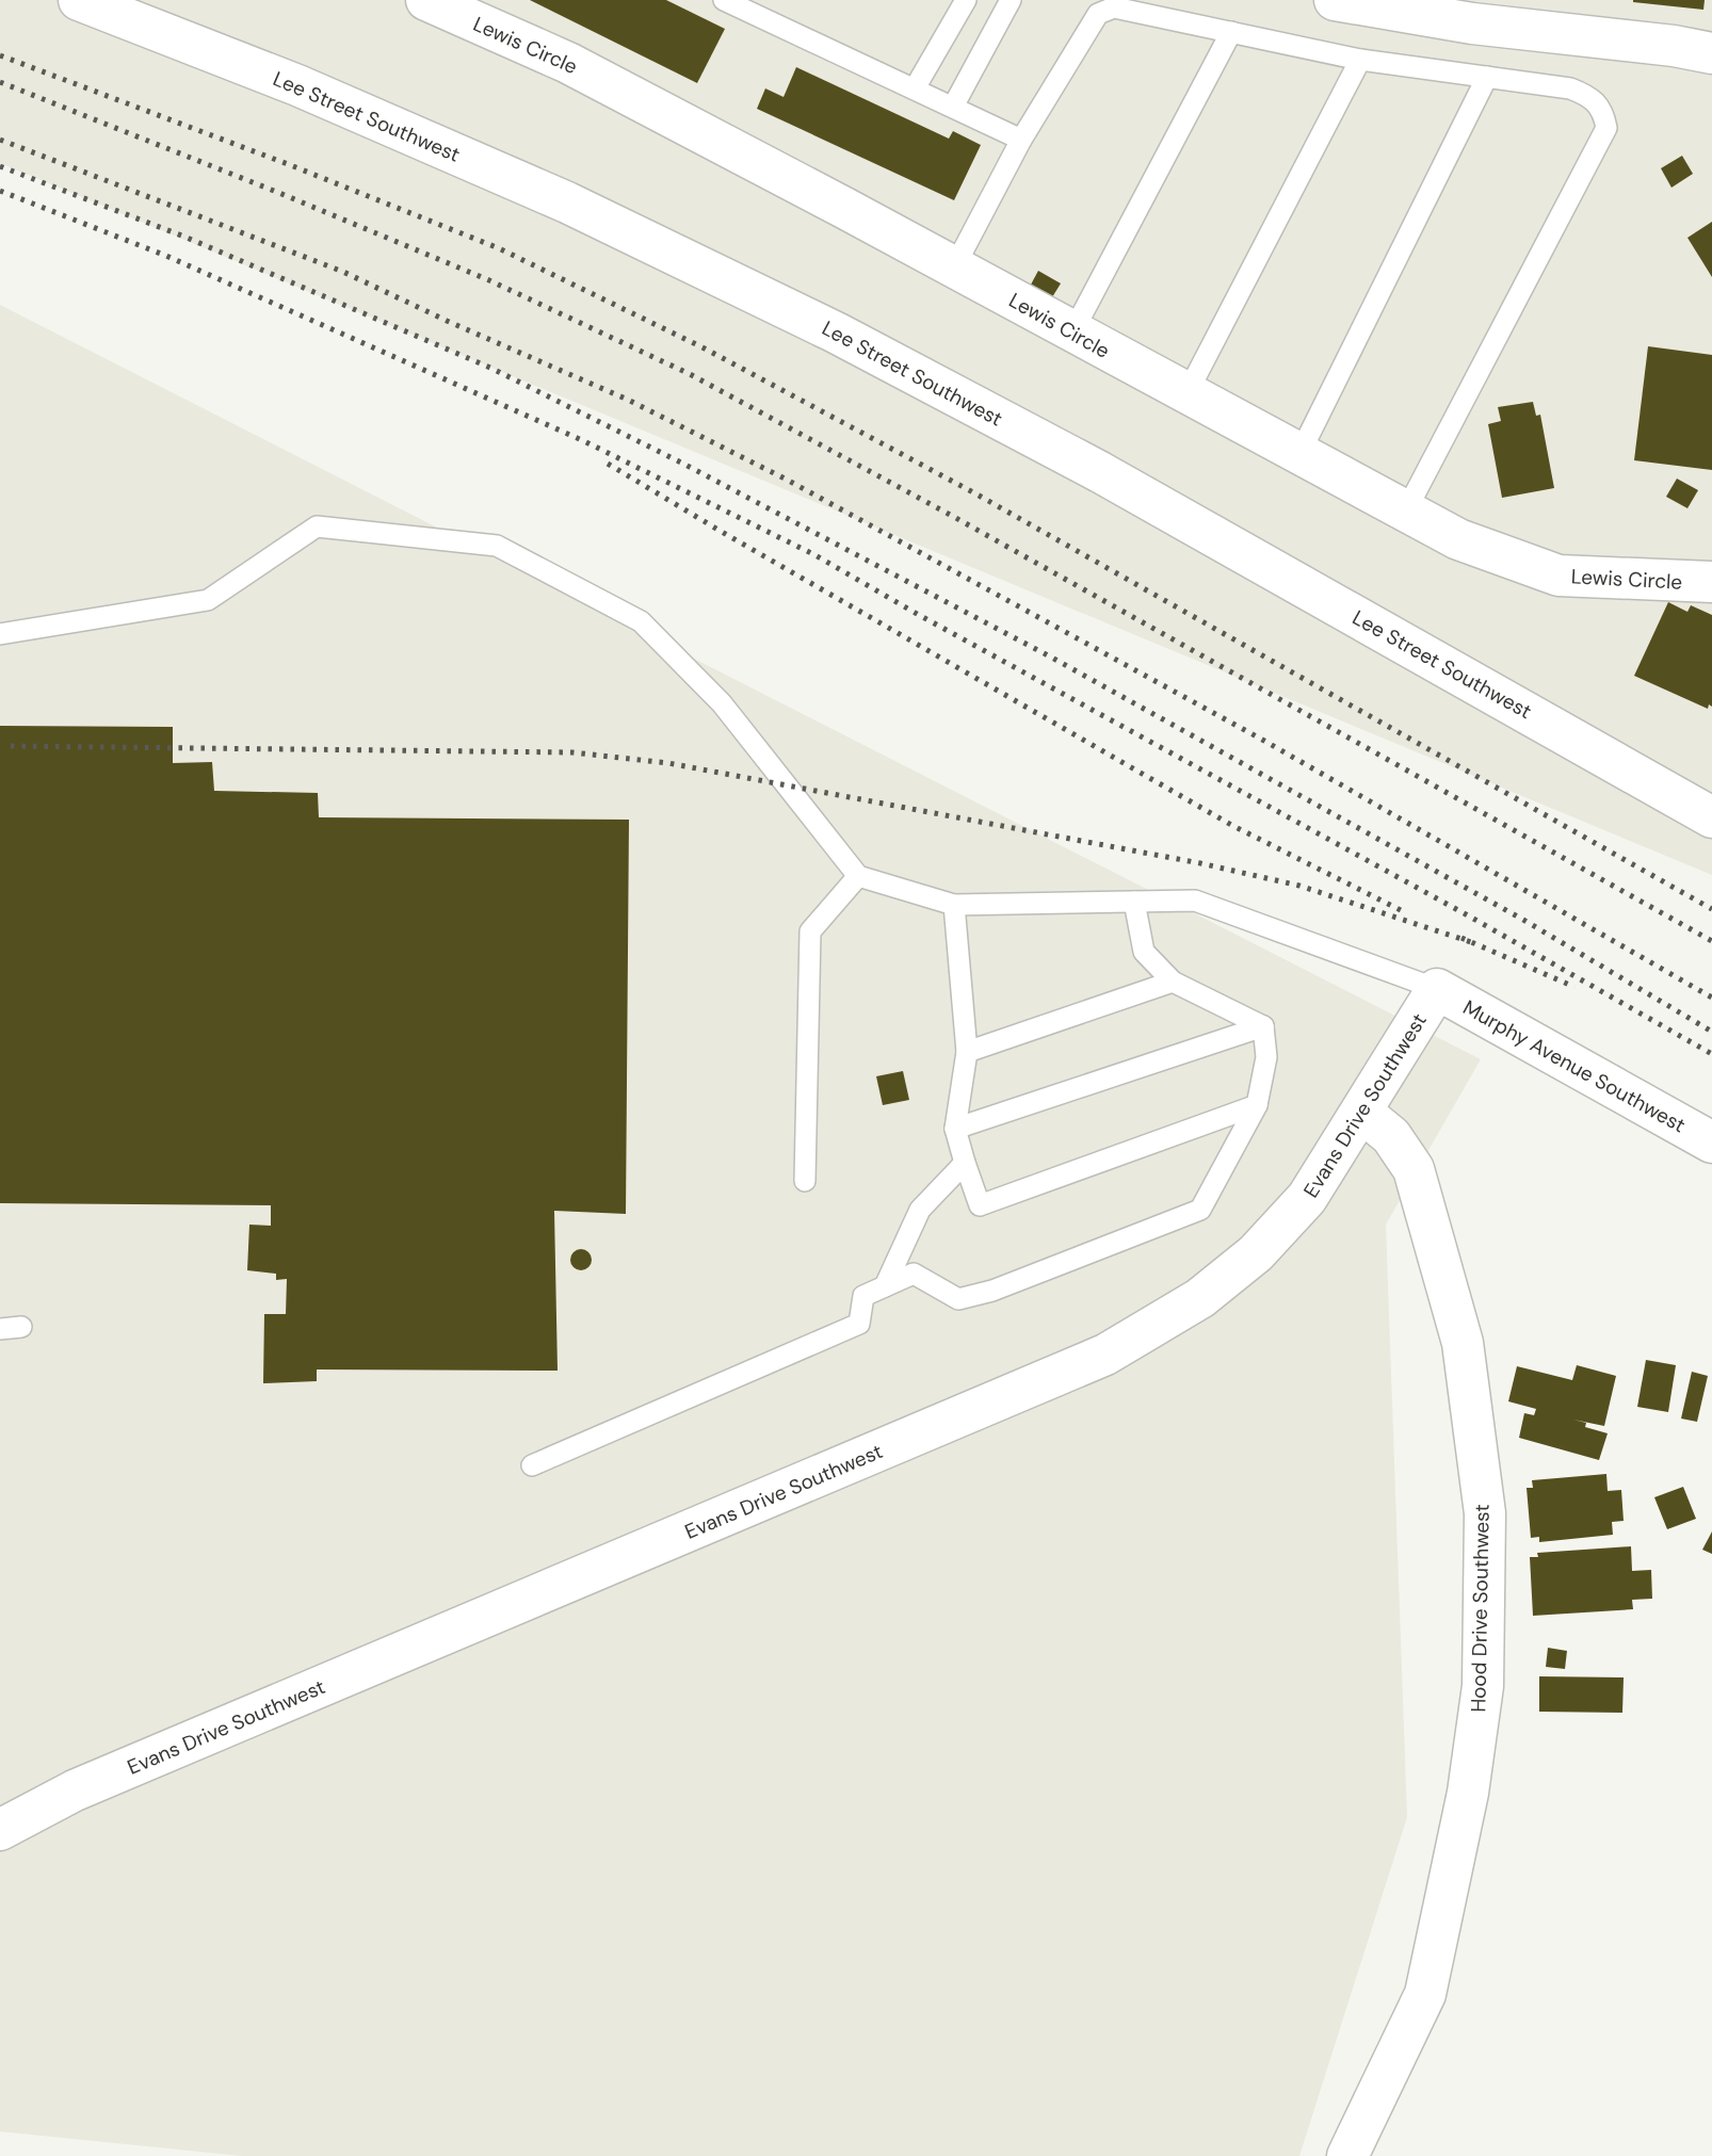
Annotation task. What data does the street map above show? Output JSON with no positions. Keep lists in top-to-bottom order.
{
  "streets": {
    "street": [
      "Lewis Circle",
      "Lee Street Southwest",
      "Murphy Avenue Southwest",
      "Evans Drive Southwest",
      "Hood Drive Southwest"
    ]
  },
  "crossings": [
    ["Murphy Avenue Southwest", "Evans Drive Southwest"],
    ["Evans Drive Southwest", "Hood Drive Southwest"]
  ]
}
